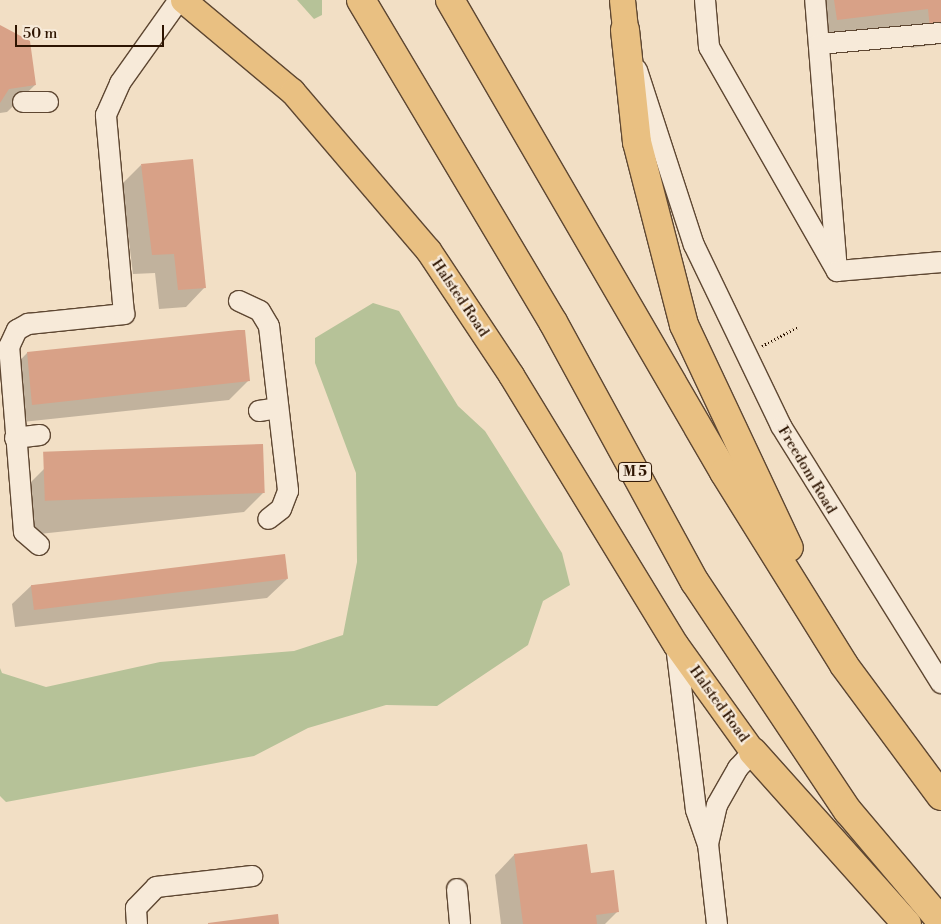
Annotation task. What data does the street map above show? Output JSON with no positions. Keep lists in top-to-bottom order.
{
  "streets": {
    "highway": ["M 5"],
    "main road": ["Halsted Road"],
    "street": ["Freedom Road"]
  },
  "scale_bar": "50 m"
}
